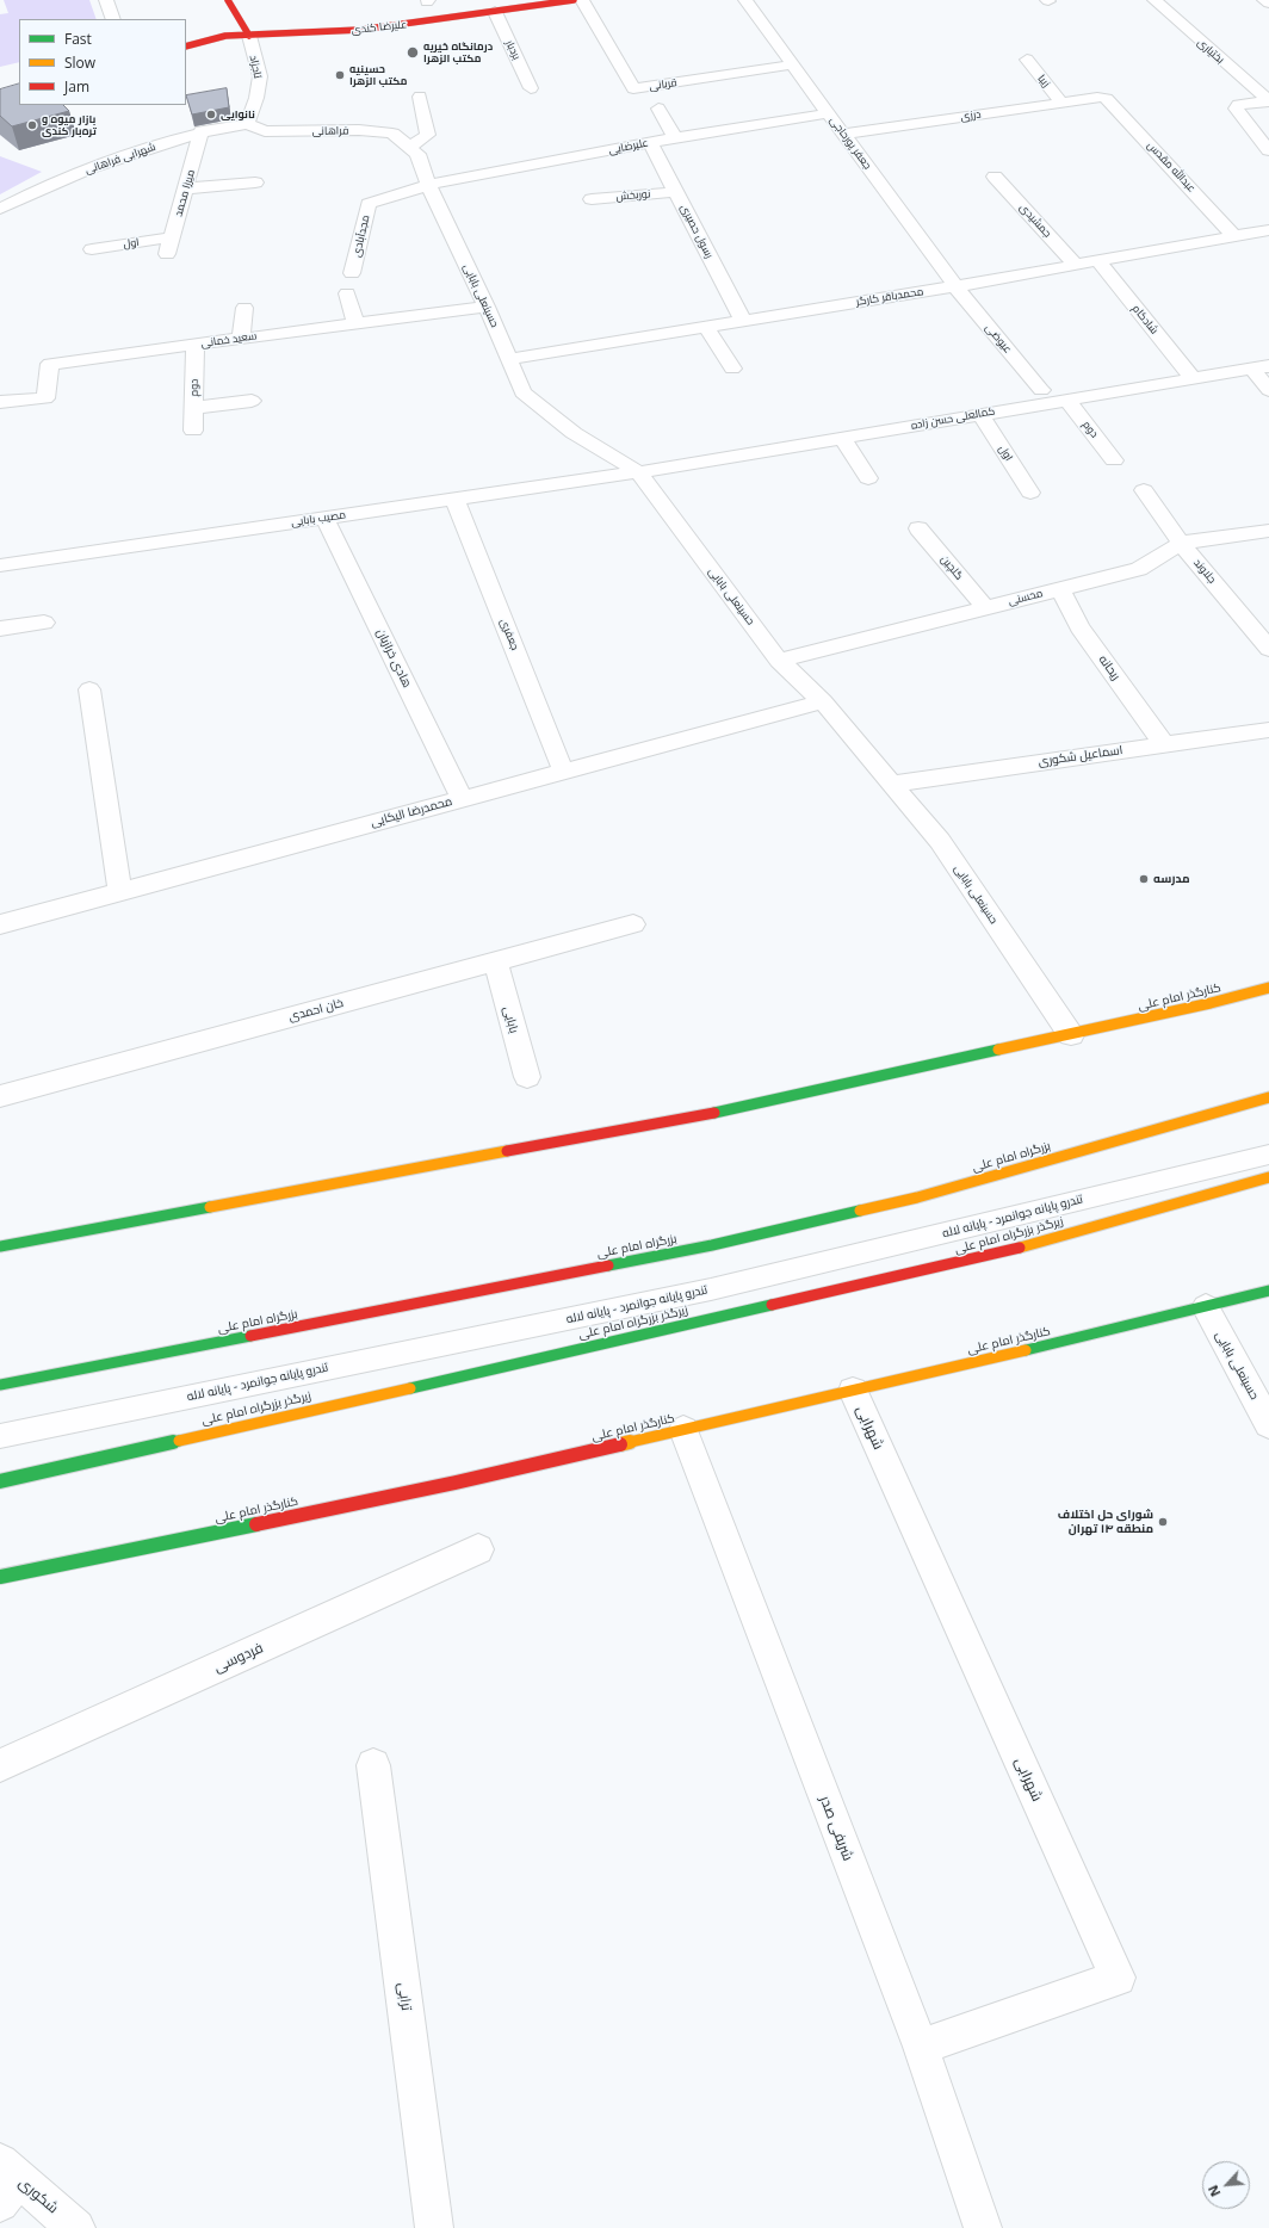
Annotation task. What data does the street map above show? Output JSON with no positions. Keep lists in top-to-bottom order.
{
  "streets": {
    "main road": [
      "علیرضا کندی",
      "کنارگذر امام علی",
      "بزرگراه امام علی",
      "زیرگذر بزرگراه امام علی"
    ],
    "street": [
      "بردبار",
      "بختیاری",
      "تاجزاد",
      "زیبا",
      "قربانی",
      "درزی",
      "فراهانی",
      "جعفر پورحاجی",
      "علیرضایی",
      "شهرابی فراهانی",
      "عبدالله مقدس",
      "میرزا محمد",
      "نوربخش",
      "جمشیدی",
      "رسول حصیری",
      "مجدآبادی",
      "اول",
      "حسینعلی بابایی",
      "محمدباقر کارگر",
      "شادکام",
      "عیوضی",
      "سعید خمانی",
      "دوم",
      "کمالعلی حسن زاده",
      "مصیب بابایی",
      "گلچین",
      "جلاوند",
      "محسنی",
      "جعفری",
      "هادی خرازیان",
      "ریحانه",
      "اسماعیل شکوری",
      "محمدرضا الیکایی",
      "خان احمدی",
      "بابایی",
      "شهرابی",
      "فردوسی",
      "شریفی صدر",
      "ترابی",
      "شکوری"
    ],
    "lane": ["تندرو پایانه جوانمرد - پایانه لاله"]
  },
  "crossings": [
    ["علیرضا کندی", "بردبار"],
    ["علیرضا کندی", "تاجزاد"],
    ["تاجزاد", "فراهانی"],
    ["تاجزاد", "شهرابی فراهانی"],
    ["زیبا", "درزی"],
    ["قربانی", "جعفر پورحاجی"],
    ["درزی", "جعفر پورحاجی"],
    ["درزی", "عبدالله مقدس"],
    ["فراهانی", "شهرابی فراهانی"],
    ["فراهانی", "حسینعلی بابایی"],
    ["جعفر پورحاجی", "علیرضایی"],
    ["جعفر پورحاجی", "محمدباقر کارگر"],
    ["جعفر پورحاجی", "عیوضی"],
    ["علیرضایی", "رسول حصیری"],
    ["علیرضایی", "مجدآبادی"],
    ["علیرضایی", "حسینعلی بابایی"],
    ["شهرابی فراهانی", "میرزا محمد"],
    ["عبدالله مقدس", "محمدباقر کارگر"],
    ["میرزا محمد", "اول"],
    ["نوربخش", "رسول حصیری"],
    ["جمشیدی", "محمدباقر کارگر"],
    ["رسول حصیری", "محمدباقر کارگر"],
    ["مجدآبادی", "حسینعلی بابایی"],
    ["اول", "کمالعلی حسن زاده"],
    ["حسینعلی بابایی", "محمدباقر کارگر"],
    ["حسینعلی بابایی", "سعید خمانی"],
    ["حسینعلی بابایی", "کمالعلی حسن زاده"],
    ["حسینعلی بابایی", "مصیب بابایی"],
    ["حسینعلی بابایی", "محسنی"],
    ["حسینعلی بابایی", "اسماعیل شکوری"],
    ["حسینعلی بابایی", "محمدرضا الیکایی"],
    ["حسینعلی بابایی", "کنارگذر امام علی"],
    ["محمدباقر کارگر", "شادکام"],
    ["محمدباقر کارگر", "عیوضی"],
    ["شادکام", "کمالعلی حسن زاده"],
    ["سعید خمانی", "دوم"],
    ["دوم", "کمالعلی حسن زاده"],
    ["کمالعلی حسن زاده", "مصیب بابایی"],
    ["مصیب بابایی", "جعفری"],
    ["مصیب بابایی", "هادی خرازیان"],
    ["گلچین", "محسنی"],
    ["جلاوند", "محسنی"],
    ["محسنی", "ریحانه"],
    ["جعفری", "محمدرضا الیکایی"],
    ["هادی خرازیان", "محمدرضا الیکایی"],
    ["ریحانه", "اسماعیل شکوری"],
    ["کنارگذر امام علی", "شهرابی"],
    ["کنارگذر امام علی", "شریفی صدر"],
    ["خان احمدی", "بابایی"],
    ["شهرابی", "شریفی صدر"]
  ],
  "places": [
    "درمانگاه خیریه مکتب الزهرا",
    "حسینیه مکتب الزهرا",
    "نانوایی",
    "بازار میوه و تره‌بار کندی",
    "مدرسه",
    "شورای حل اختلاف منطقه ۱۴ تهران"
  ],
  "legend": ["Fast", "Slow", "Jam"],
  "north": "bottom left"
}
